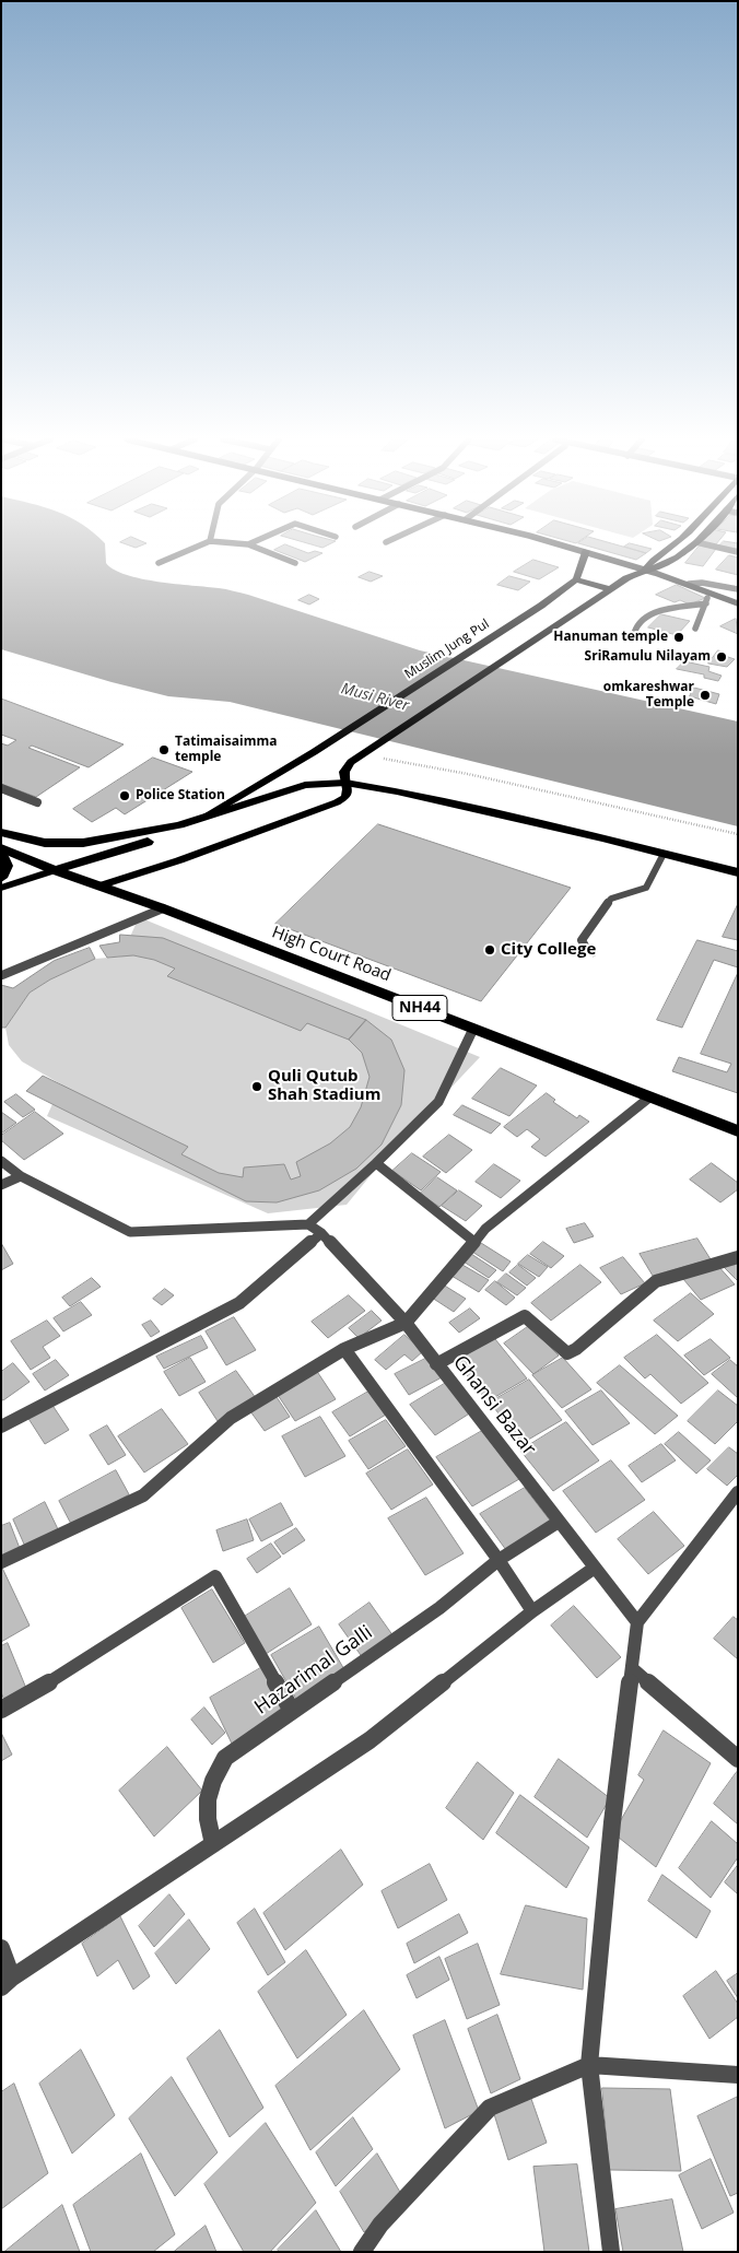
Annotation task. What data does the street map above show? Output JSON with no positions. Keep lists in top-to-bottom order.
{
  "streets": {
    "highway": ["High Court Road", "NH44"],
    "main road": ["Muslim Jung Pul"],
    "street": ["Ghansi Bazar", "Hazarimal Galli"]
  },
  "crossings": [
    ["Ghansi Bazar", "Hazarimal Galli"]
  ],
  "water": ["Musi River"],
  "places": [
    "Hanuman temple",
    "SriRamulu Nilayam",
    "omkareshwar Temple",
    "Tatimaisaimma temple",
    "Police Station",
    "City College",
    "Quli Qutub Shah Stadium"
  ]
}
